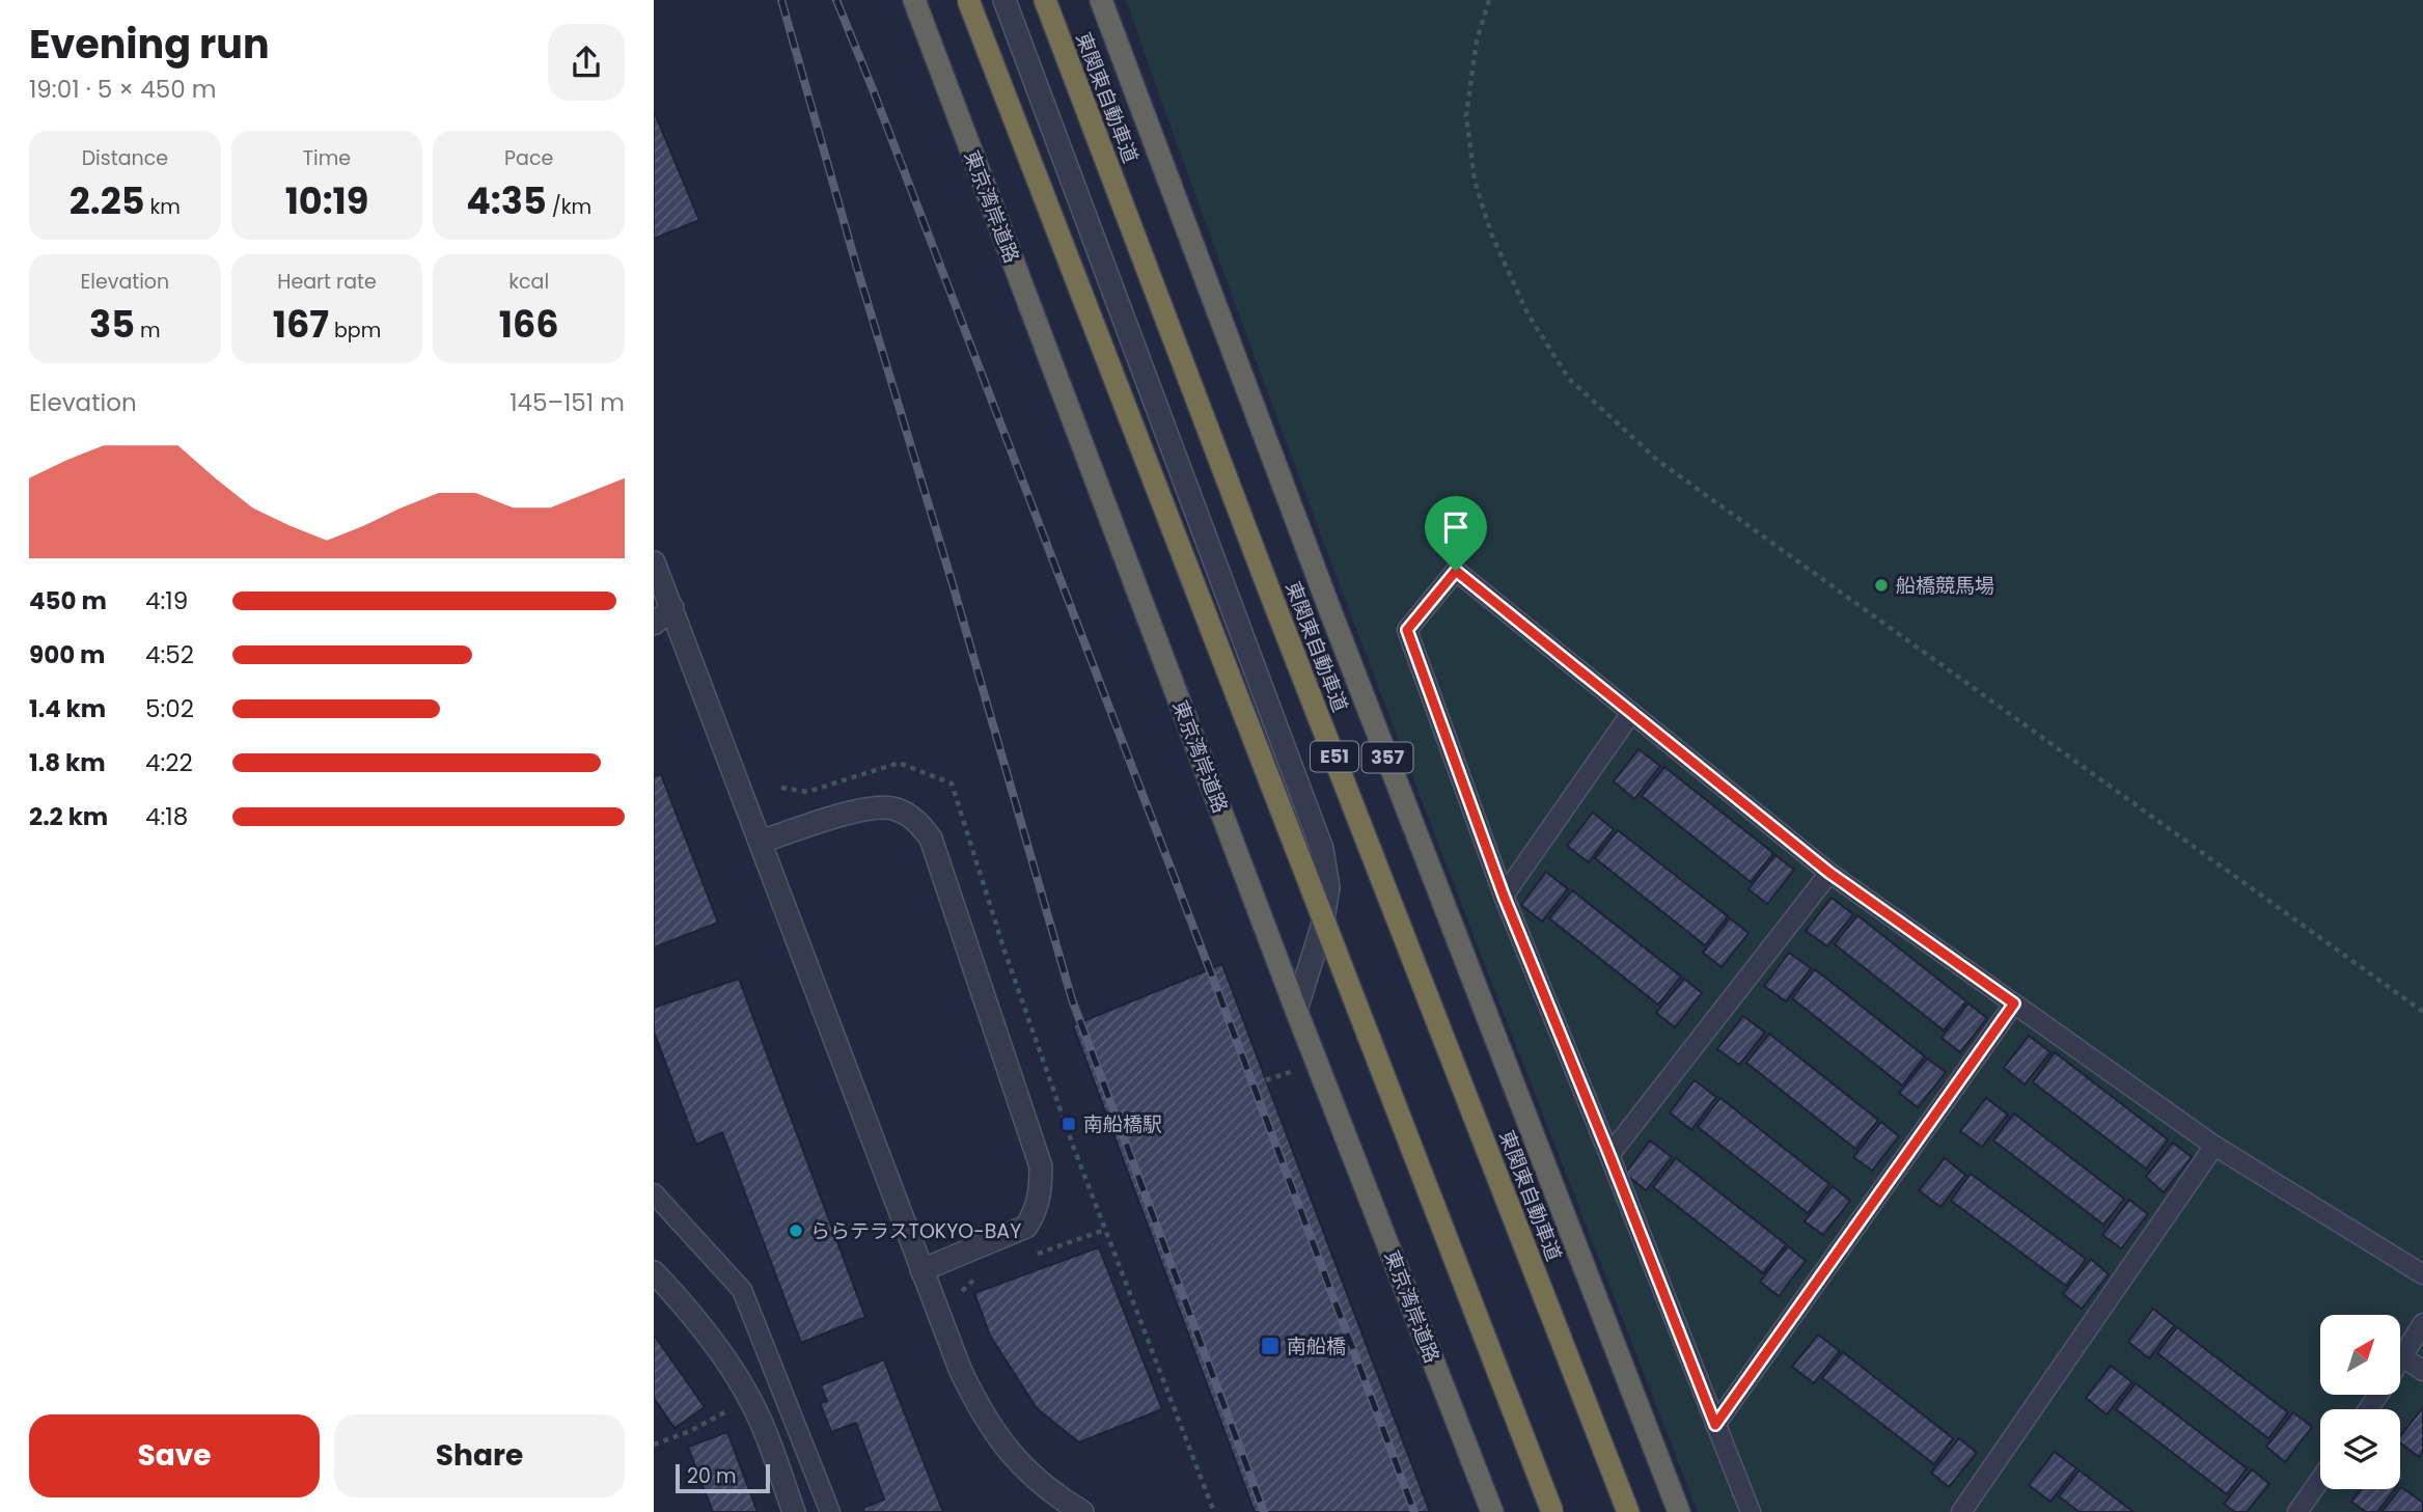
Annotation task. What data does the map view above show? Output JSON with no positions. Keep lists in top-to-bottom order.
{
  "streets": {
    "highway": [
      "東関東自動車道",
      "東京湾岸道路",
      "E51",
      "357"
    ]
  },
  "places": {
    "other": ["船橋競馬場", "ららテラスTOKYO-BAY"],
    "transit": ["南船橋駅", "南船橋"]
  },
  "scale_bar": "20 m",
  "north": "top right",
  "page": {
    "heading": ["Evening run", "19:01 · 5 × 450 m"],
    "stats": [
      ["Distance", "2.25 km"],
      ["Time", "10:19"],
      ["Pace", "4:35 /km"],
      ["Elevation", "35 m"],
      ["Heart rate", "167 bpm"],
      ["kcal", "166"]
    ],
    "chart": ["Elevation", "145–151 m"],
    "list": [
      {
        "name": "450 m",
        "note": "4:19"
      },
      {
        "name": "900 m",
        "note": "4:52"
      },
      {
        "name": "1.4 km",
        "note": "5:02"
      },
      {
        "name": "1.8 km",
        "note": "4:22"
      },
      {
        "name": "2.2 km",
        "note": "4:18"
      }
    ],
    "buttons": ["Save", "Share"],
    "scale": "20 m"
  }
}
